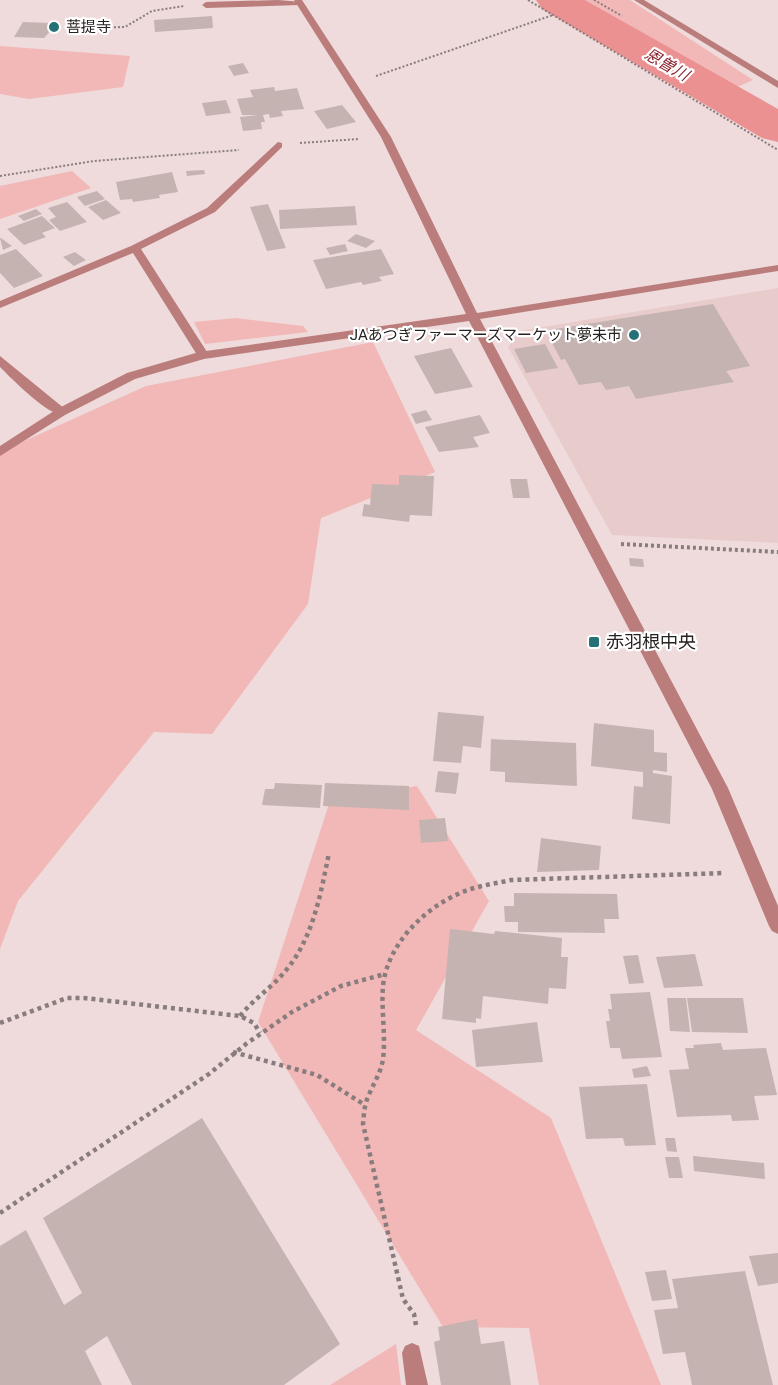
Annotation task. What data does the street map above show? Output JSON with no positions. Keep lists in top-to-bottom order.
{
  "water": ["恩曽川"],
  "places": {
    "other": ["菩提寺", "JAあつぎファーマーズマーケット夢未市"],
    "transit": ["赤羽根中央"]
  }
}
